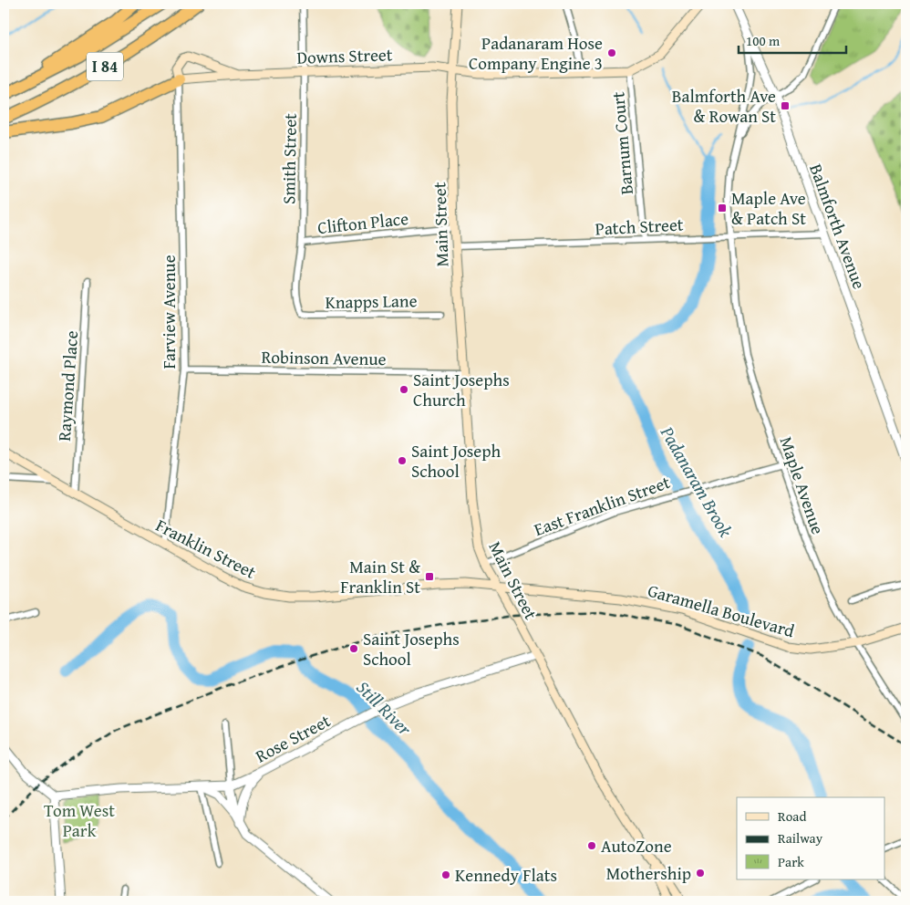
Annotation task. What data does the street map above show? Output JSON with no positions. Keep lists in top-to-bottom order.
{
  "streets": {
    "highway": ["I 84"],
    "main road": [
      "Downs Street",
      "Main Street",
      "Franklin Street",
      "Garamella Boulevard"
    ],
    "street": [
      "Barnum Court",
      "Smith Street",
      "Clifton Place",
      "Patch Street",
      "Balmforth Avenue",
      "Knapps Lane",
      "Farview Avenue",
      "Robinson Avenue",
      "Raymond Place",
      "Maple Avenue",
      "East Franklin Street",
      "Rose Street"
    ]
  },
  "crossings": [
    ["Downs Street", "Barnum Court"],
    ["Downs Street", "Smith Street"],
    ["Downs Street", "Main Street"],
    ["Downs Street", "Farview Avenue"],
    ["Barnum Court", "Patch Street"],
    ["Smith Street", "Clifton Place"],
    ["Smith Street", "Knapps Lane"],
    ["Clifton Place", "Main Street"],
    ["Main Street", "Patch Street"],
    ["Main Street", "Robinson Avenue"],
    ["Main Street", "East Franklin Street"],
    ["Main Street", "Franklin Street"],
    ["Main Street", "Garamella Boulevard"],
    ["Main Street", "Rose Street"],
    ["Patch Street", "Balmforth Avenue"],
    ["Patch Street", "Maple Avenue"],
    ["Farview Avenue", "Robinson Avenue"],
    ["Farview Avenue", "Franklin Street"],
    ["Raymond Place", "Franklin Street"],
    ["Maple Avenue", "East Franklin Street"],
    ["Maple Avenue", "Garamella Boulevard"],
    ["Franklin Street", "Garamella Boulevard"]
  ],
  "water": ["Padanaram Brook", "Still River"],
  "parks": ["Tom West Park"],
  "places": {
    "other": [
      "Padanaram Hose Company Engine 3",
      "Saint Josephs Church",
      "Saint Joseph School",
      "Saint Josephs School",
      "AutoZone",
      "Mothership",
      "Kennedy Flats"
    ],
    "transit": ["Balmforth Ave & Rowan St", "Maple Ave & Patch St", "Main St & Franklin St"]
  },
  "legend": ["Road", "Railway", "Park"],
  "scale_bar": "100 m"
}
